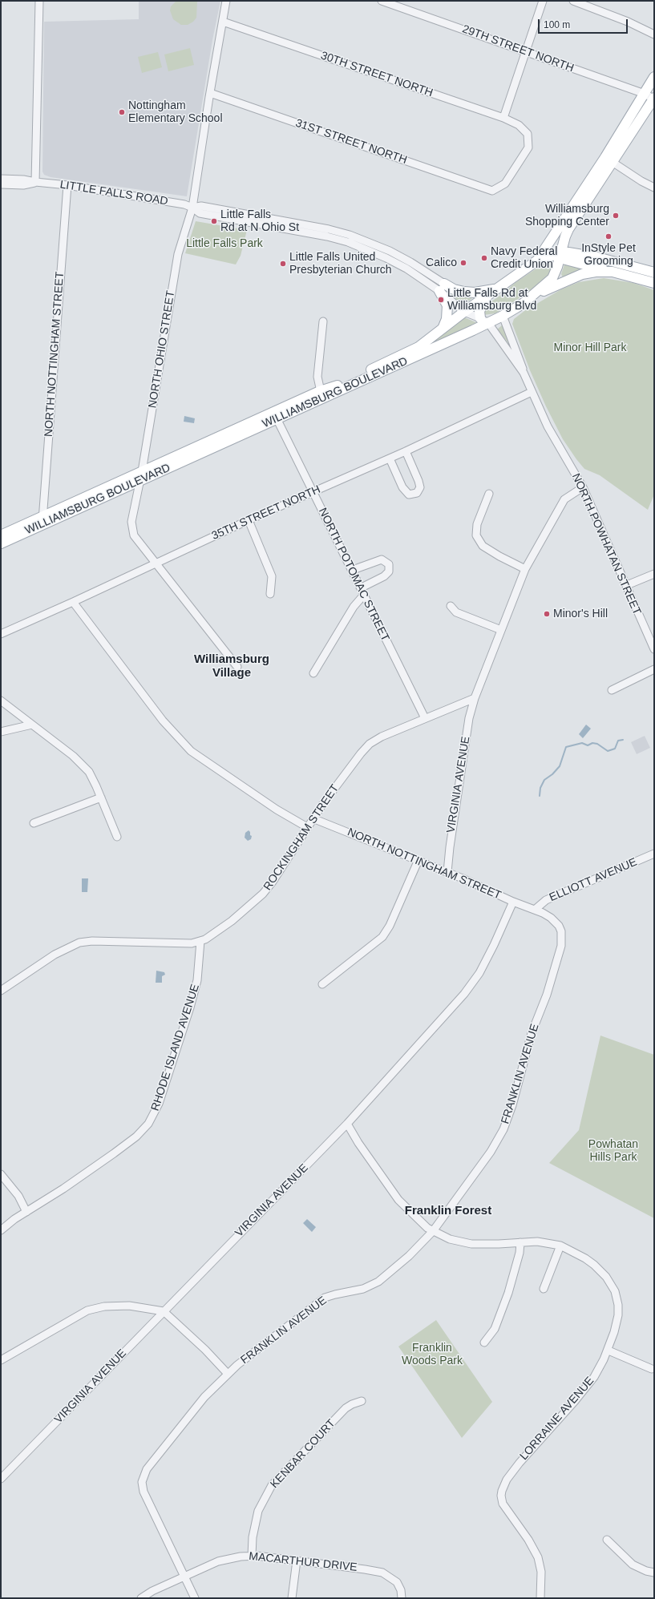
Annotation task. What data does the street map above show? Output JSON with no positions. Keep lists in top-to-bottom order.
{
  "streets": {
    "main road": ["WILLIAMSBURG BOULEVARD"],
    "street": [
      "29TH STREET NORTH",
      "30TH STREET NORTH",
      "31ST STREET NORTH",
      "LITTLE FALLS ROAD",
      "NORTH OHIO STREET",
      "NORTH NOTTINGHAM STREET",
      "35TH STREET NORTH",
      "NORTH POWHATAN STREET",
      "NORTH POTOMAC STREET",
      "VIRGINIA AVENUE",
      "ROCKINGHAM STREET",
      "ELLIOTT AVENUE",
      "RHODE ISLAND AVENUE",
      "FRANKLIN AVENUE",
      "LORRAINE AVENUE",
      "KENBAR COURT",
      "MACARTHUR DRIVE"
    ]
  },
  "crossings": [
    ["30TH STREET NORTH", "31ST STREET NORTH"],
    ["30TH STREET NORTH", "NORTH OHIO STREET"],
    ["31ST STREET NORTH", "NORTH OHIO STREET"],
    ["LITTLE FALLS ROAD", "NORTH OHIO STREET"],
    ["LITTLE FALLS ROAD", "NORTH NOTTINGHAM STREET"],
    ["LITTLE FALLS ROAD", "WILLIAMSBURG BOULEVARD"],
    ["LITTLE FALLS ROAD", "NORTH POWHATAN STREET"],
    ["NORTH OHIO STREET", "WILLIAMSBURG BOULEVARD"],
    ["NORTH OHIO STREET", "35TH STREET NORTH"],
    ["NORTH NOTTINGHAM STREET", "WILLIAMSBURG BOULEVARD"],
    ["NORTH NOTTINGHAM STREET", "VIRGINIA AVENUE"],
    ["NORTH NOTTINGHAM STREET", "ROCKINGHAM STREET"],
    ["NORTH NOTTINGHAM STREET", "ELLIOTT AVENUE"],
    ["NORTH NOTTINGHAM STREET", "FRANKLIN AVENUE"],
    ["WILLIAMSBURG BOULEVARD", "NORTH POWHATAN STREET"],
    ["WILLIAMSBURG BOULEVARD", "NORTH POTOMAC STREET"],
    ["35TH STREET NORTH", "NORTH POWHATAN STREET"],
    ["35TH STREET NORTH", "NORTH POTOMAC STREET"],
    ["NORTH POWHATAN STREET", "VIRGINIA AVENUE"],
    ["NORTH POTOMAC STREET", "ROCKINGHAM STREET"],
    ["VIRGINIA AVENUE", "ROCKINGHAM STREET"],
    ["VIRGINIA AVENUE", "LORRAINE AVENUE"],
    ["ROCKINGHAM STREET", "RHODE ISLAND AVENUE"],
    ["ELLIOTT AVENUE", "FRANKLIN AVENUE"],
    ["FRANKLIN AVENUE", "LORRAINE AVENUE"],
    ["FRANKLIN AVENUE", "MACARTHUR DRIVE"],
    ["KENBAR COURT", "MACARTHUR DRIVE"]
  ],
  "districts": ["Williamsburg Village", "Franklin Forest"],
  "parks": [
    "Little Falls Park",
    "Minor Hill Park",
    "Powhatan Hills Park",
    "Franklin Woods Park"
  ],
  "places": [
    "Nottingham Elementary School",
    "Williamsburg Shopping Center",
    "Little Falls Rd at N Ohio St",
    "InStyle Pet Grooming",
    "Navy Federal Credit Union",
    "Calico",
    "Little Falls United Presbyterian Church",
    "Little Falls Rd at Williamsburg Blvd",
    "Minor's Hill"
  ],
  "scale_bar": "100 m"
}
